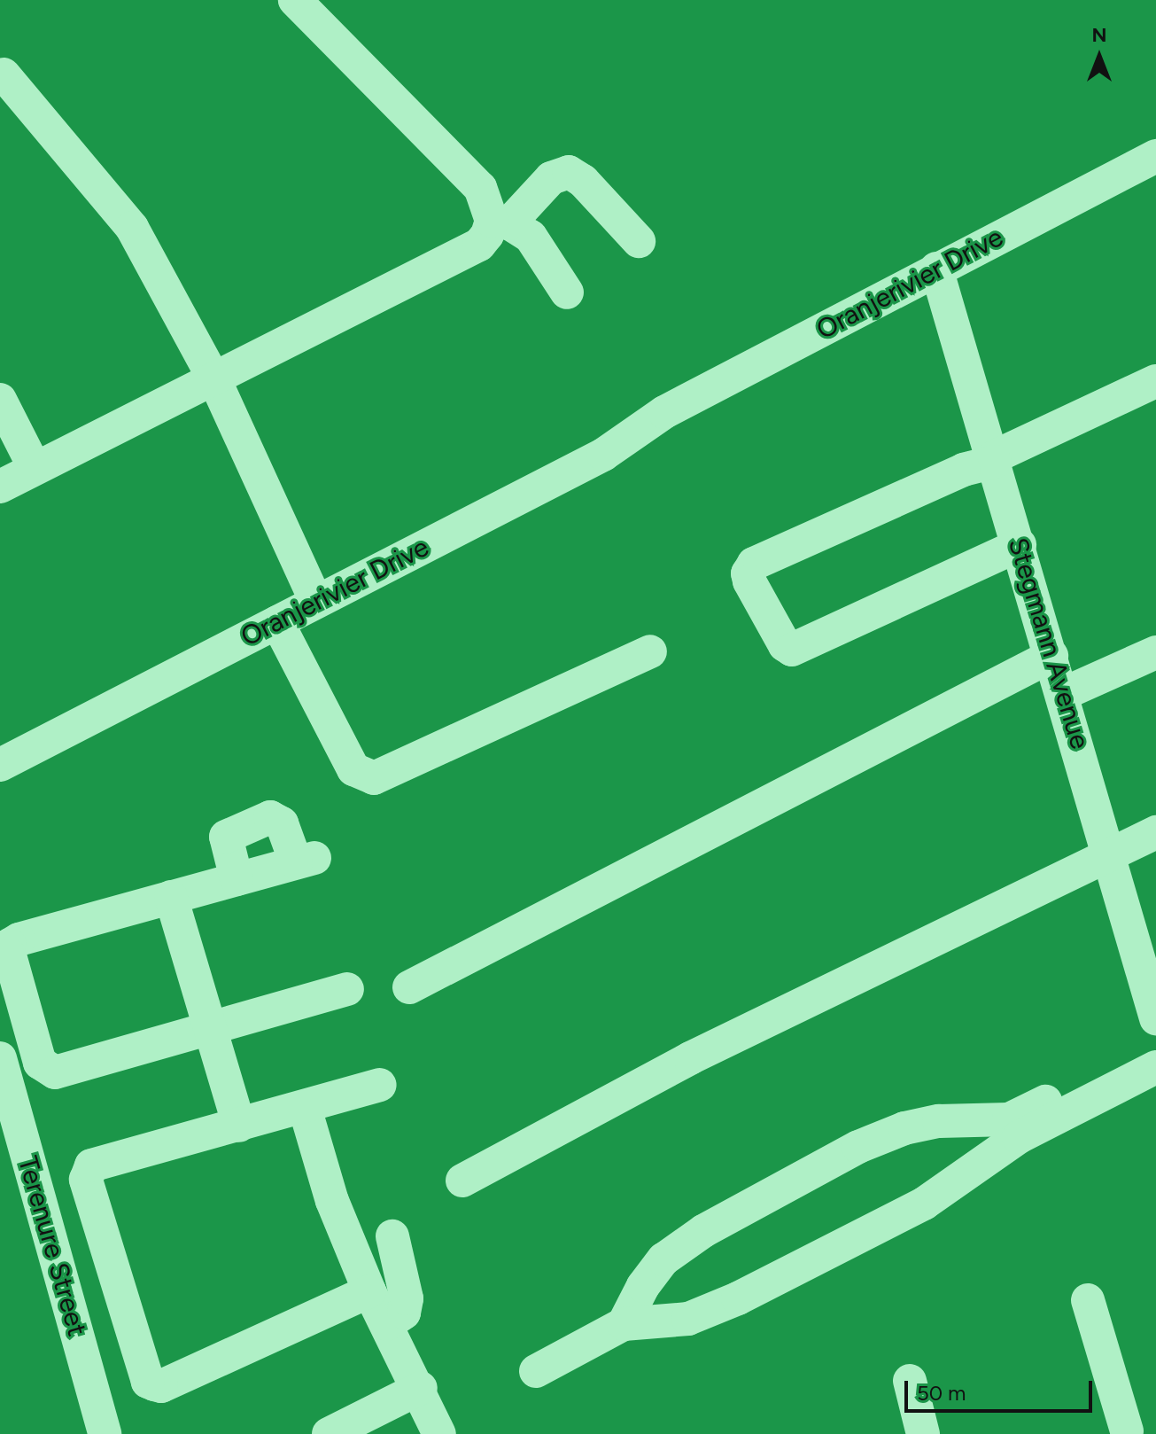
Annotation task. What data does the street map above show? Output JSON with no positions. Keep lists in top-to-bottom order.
{
  "streets": {
    "street": ["Oranjerivier Drive", "Stegmann Avenue", "Terenure Street"]
  },
  "crossings": [
    ["Oranjerivier Drive", "Stegmann Avenue"]
  ],
  "scale_bar": "50 m",
  "north": "top"
}
